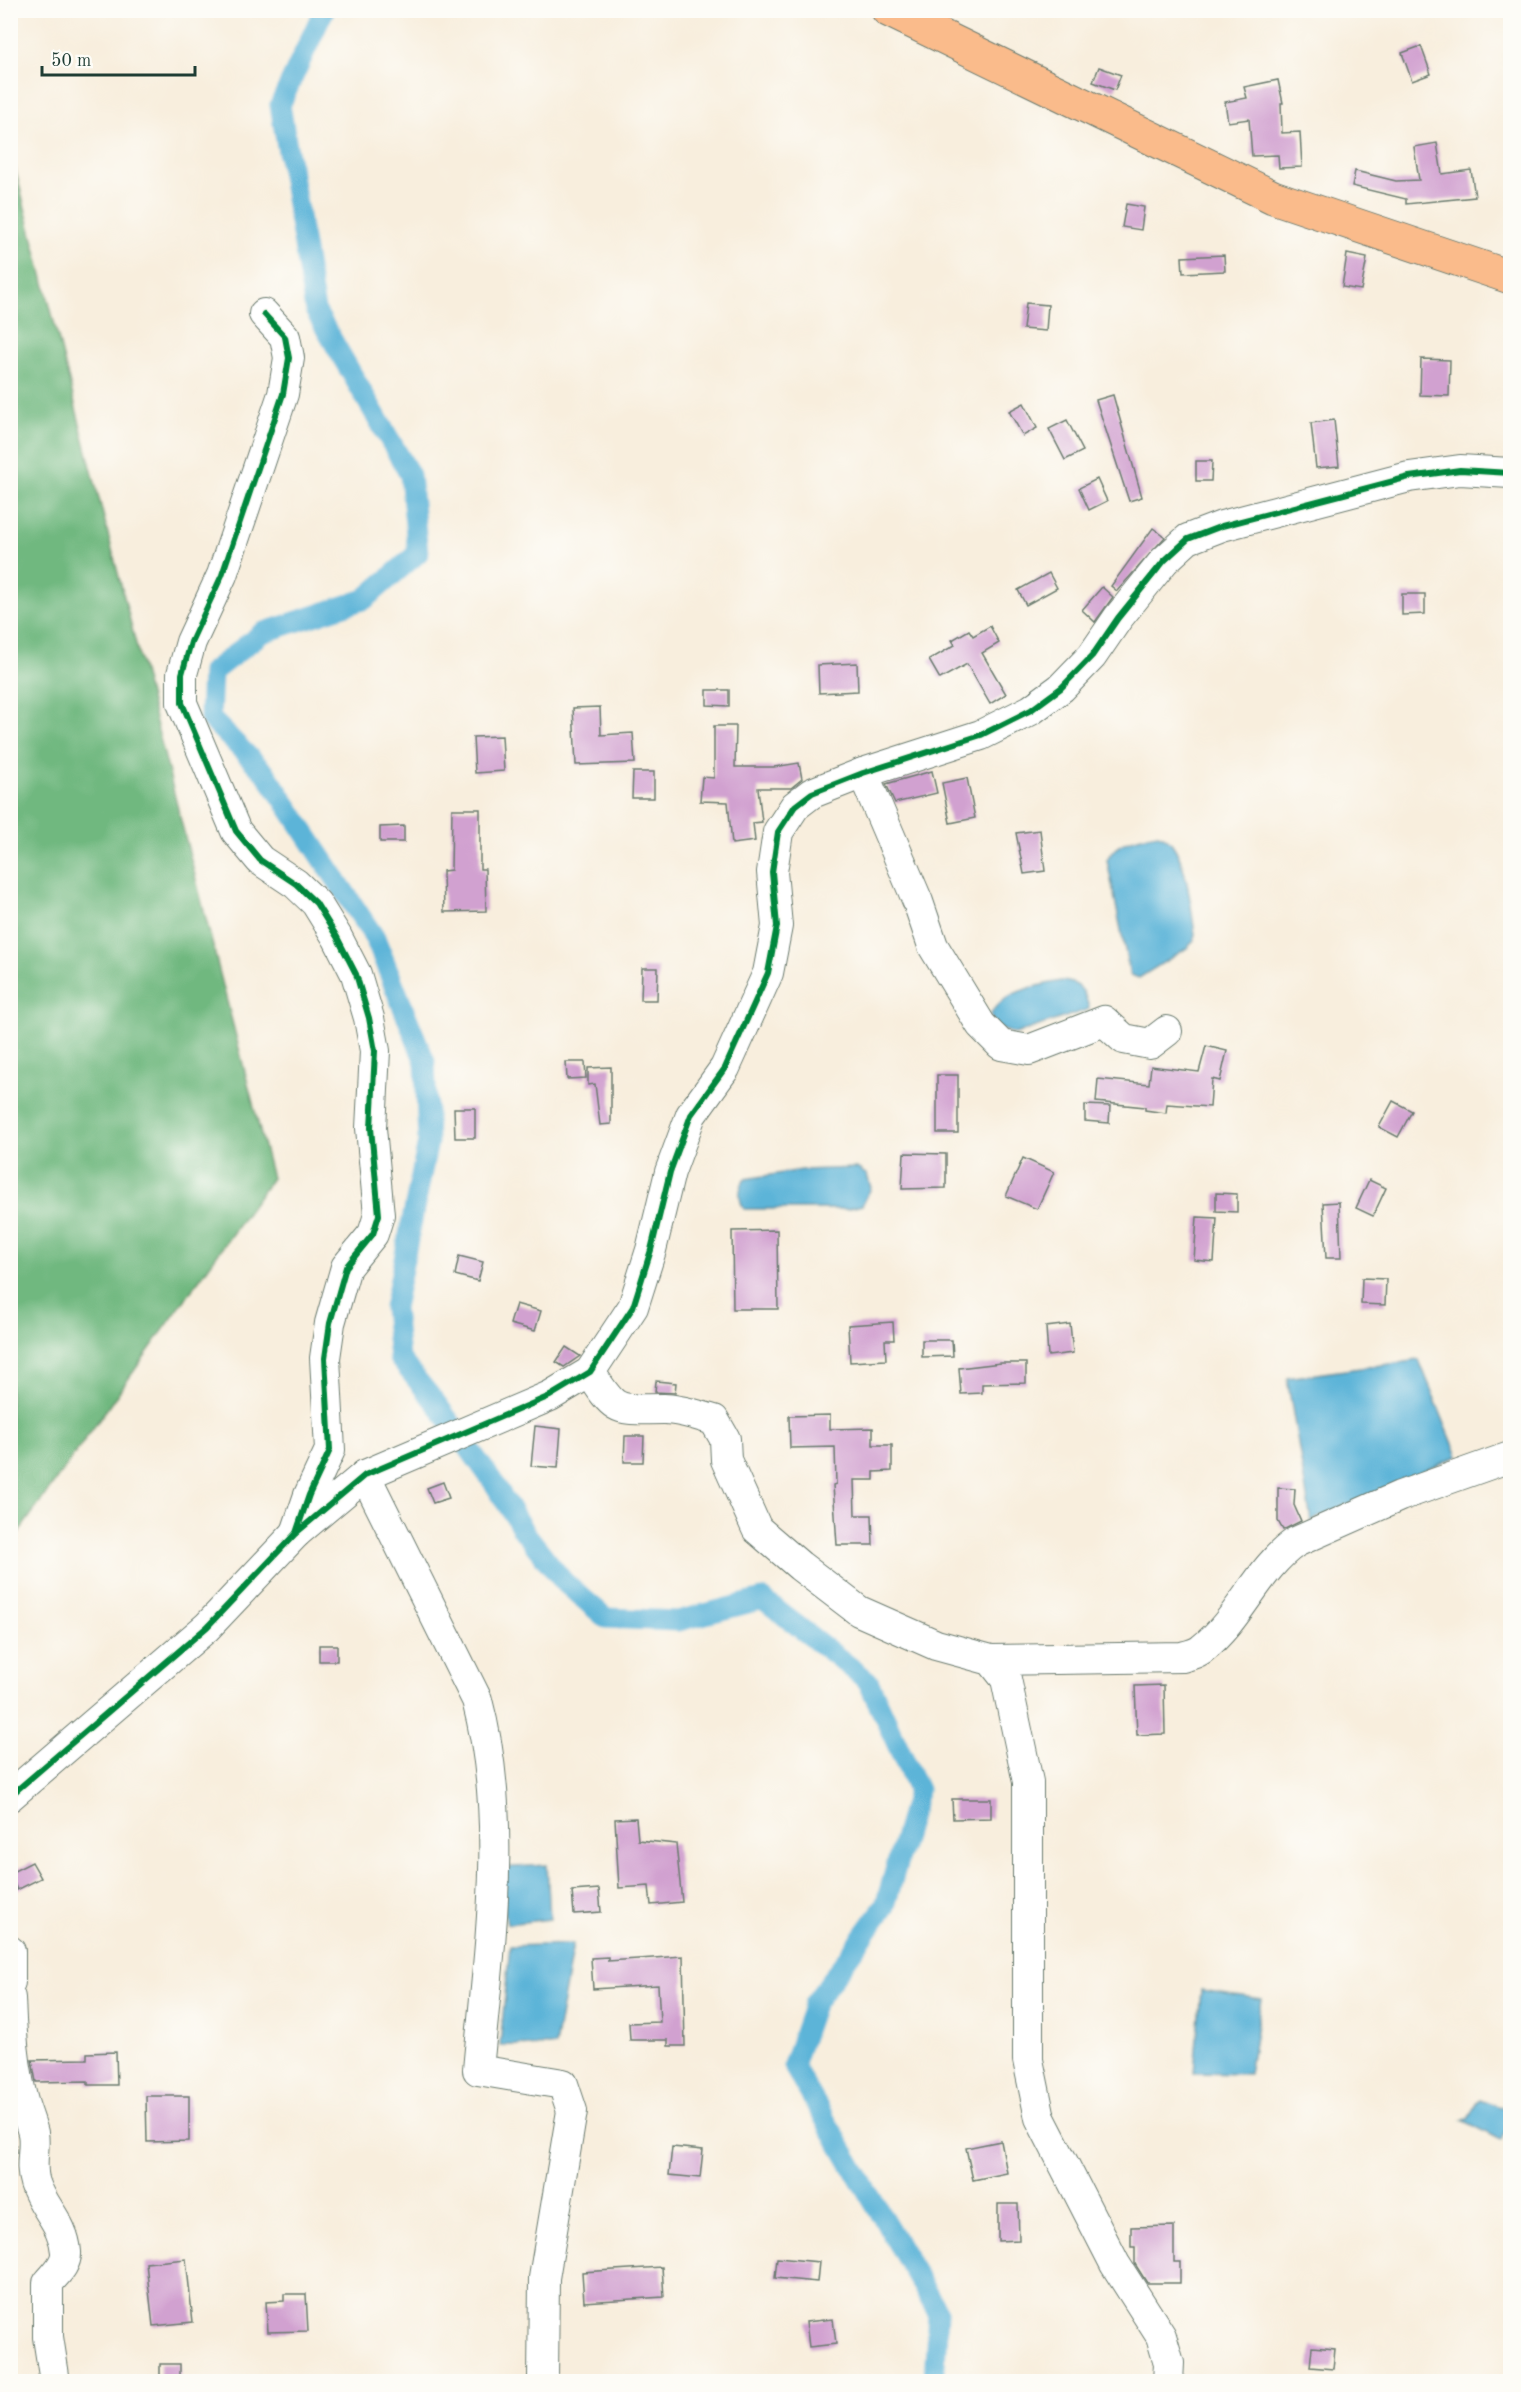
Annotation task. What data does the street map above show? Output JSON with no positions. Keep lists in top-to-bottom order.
{
  "scale_bar": "50 m"
}
